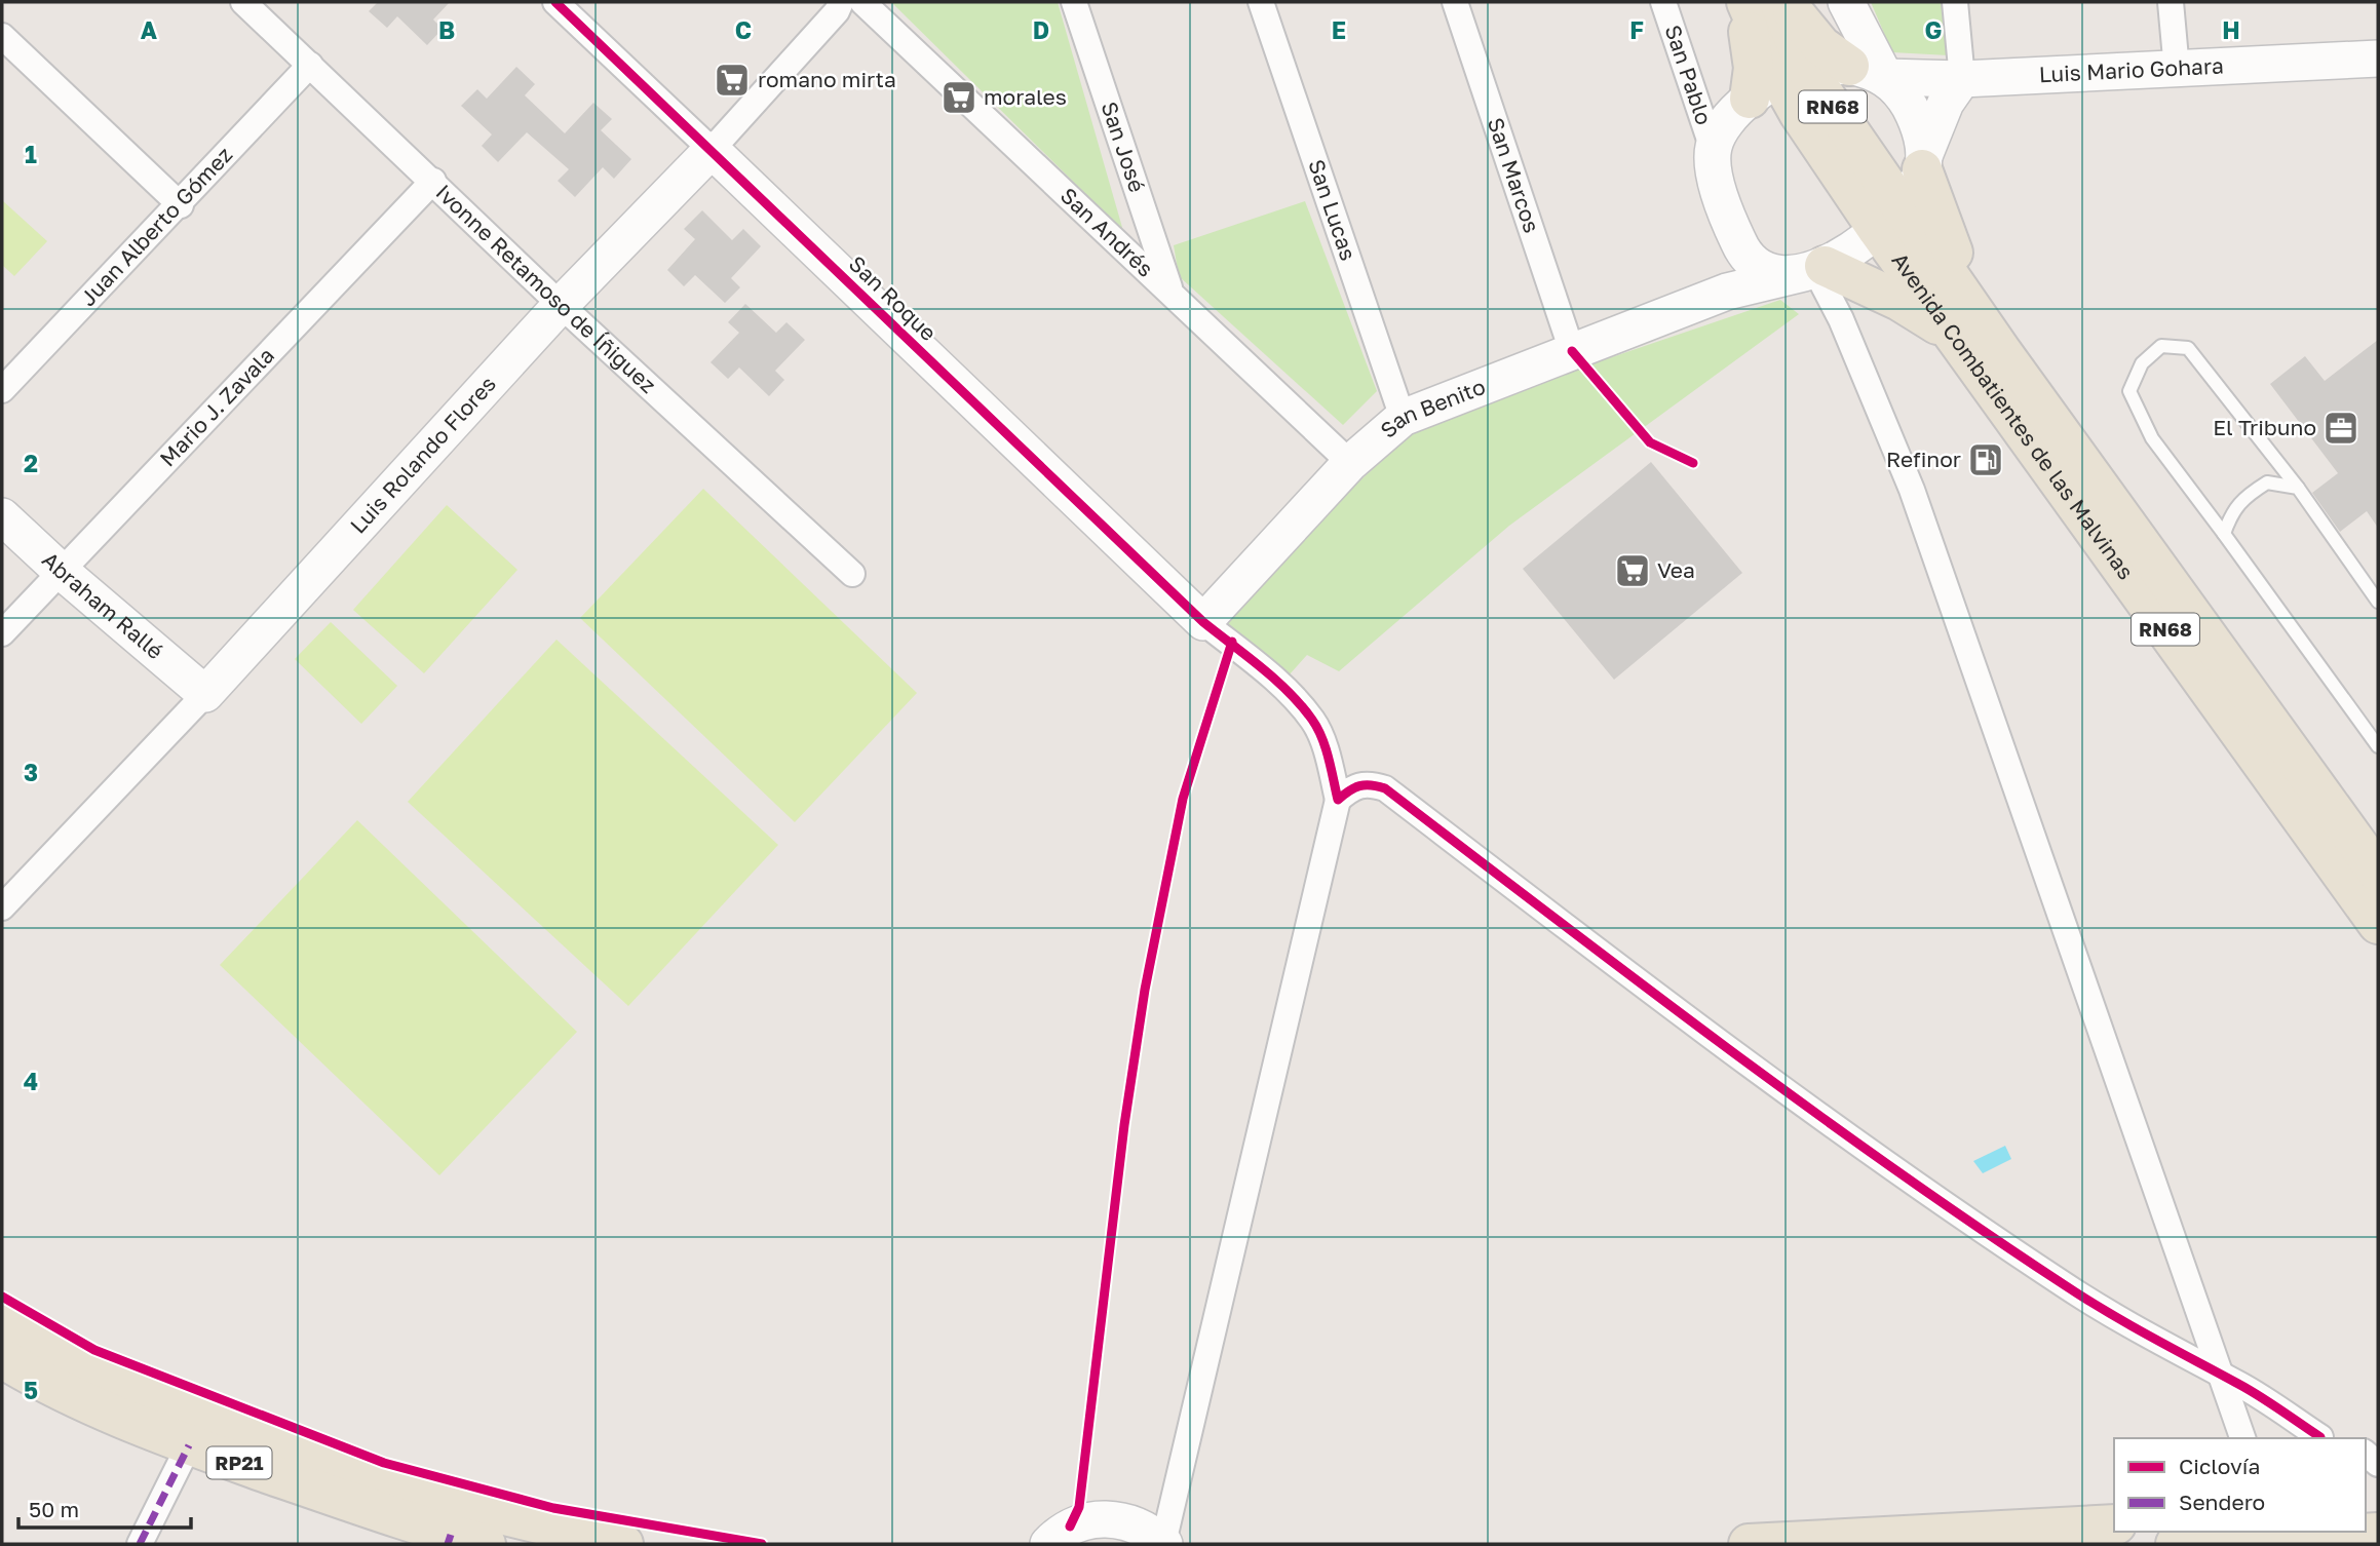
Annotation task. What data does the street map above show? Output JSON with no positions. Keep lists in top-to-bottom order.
{
  "streets": {
    "main road": ["RN68", "Avenida Combatientes de las Malvinas", "RP21"],
    "street": [
      "Luis Mario Gohara",
      "San Pablo",
      "San José",
      "San Marcos",
      "San Lucas",
      "Juan Alberto Gómez",
      "San Andrés",
      "Ivonne Retamoso de Íñiguez",
      "San Roque",
      "Mario J. Zavala",
      "San Benito",
      "Luis Rolando Flores",
      "Abraham Rallé"
    ]
  },
  "crossings": [
    ["Luis Mario Gohara", "Avenida Combatientes de las Malvinas"],
    ["San José", "San Andrés"],
    ["San Marcos", "San Benito"],
    ["San Lucas", "San Benito"],
    ["Juan Alberto Gómez", "Ivonne Retamoso de Íñiguez"],
    ["San Andrés", "San Benito"],
    ["Ivonne Retamoso de Íñiguez", "Mario J. Zavala"],
    ["Ivonne Retamoso de Íñiguez", "Luis Rolando Flores"],
    ["San Roque", "San Benito"],
    ["San Roque", "Luis Rolando Flores"],
    ["Mario J. Zavala", "Abraham Rallé"],
    ["San Benito", "Avenida Combatientes de las Malvinas"],
    ["Luis Rolando Flores", "Abraham Rallé"]
  ],
  "places": {
    "supermarket": ["romano mirta", "morales", "Vea"],
    "office": ["El Tribuno"],
    "fuel station": ["Refinor"]
  },
  "legend": ["Ciclovía", "Sendero"],
  "scale_bar": "50 m",
  "grid": {
    "columns": [
      "A",
      "B",
      "C",
      "D",
      "E",
      "F",
      "G",
      "H"
    ],
    "rows": [
      "1",
      "2",
      "3",
      "4",
      "5"
    ]
  }
}
